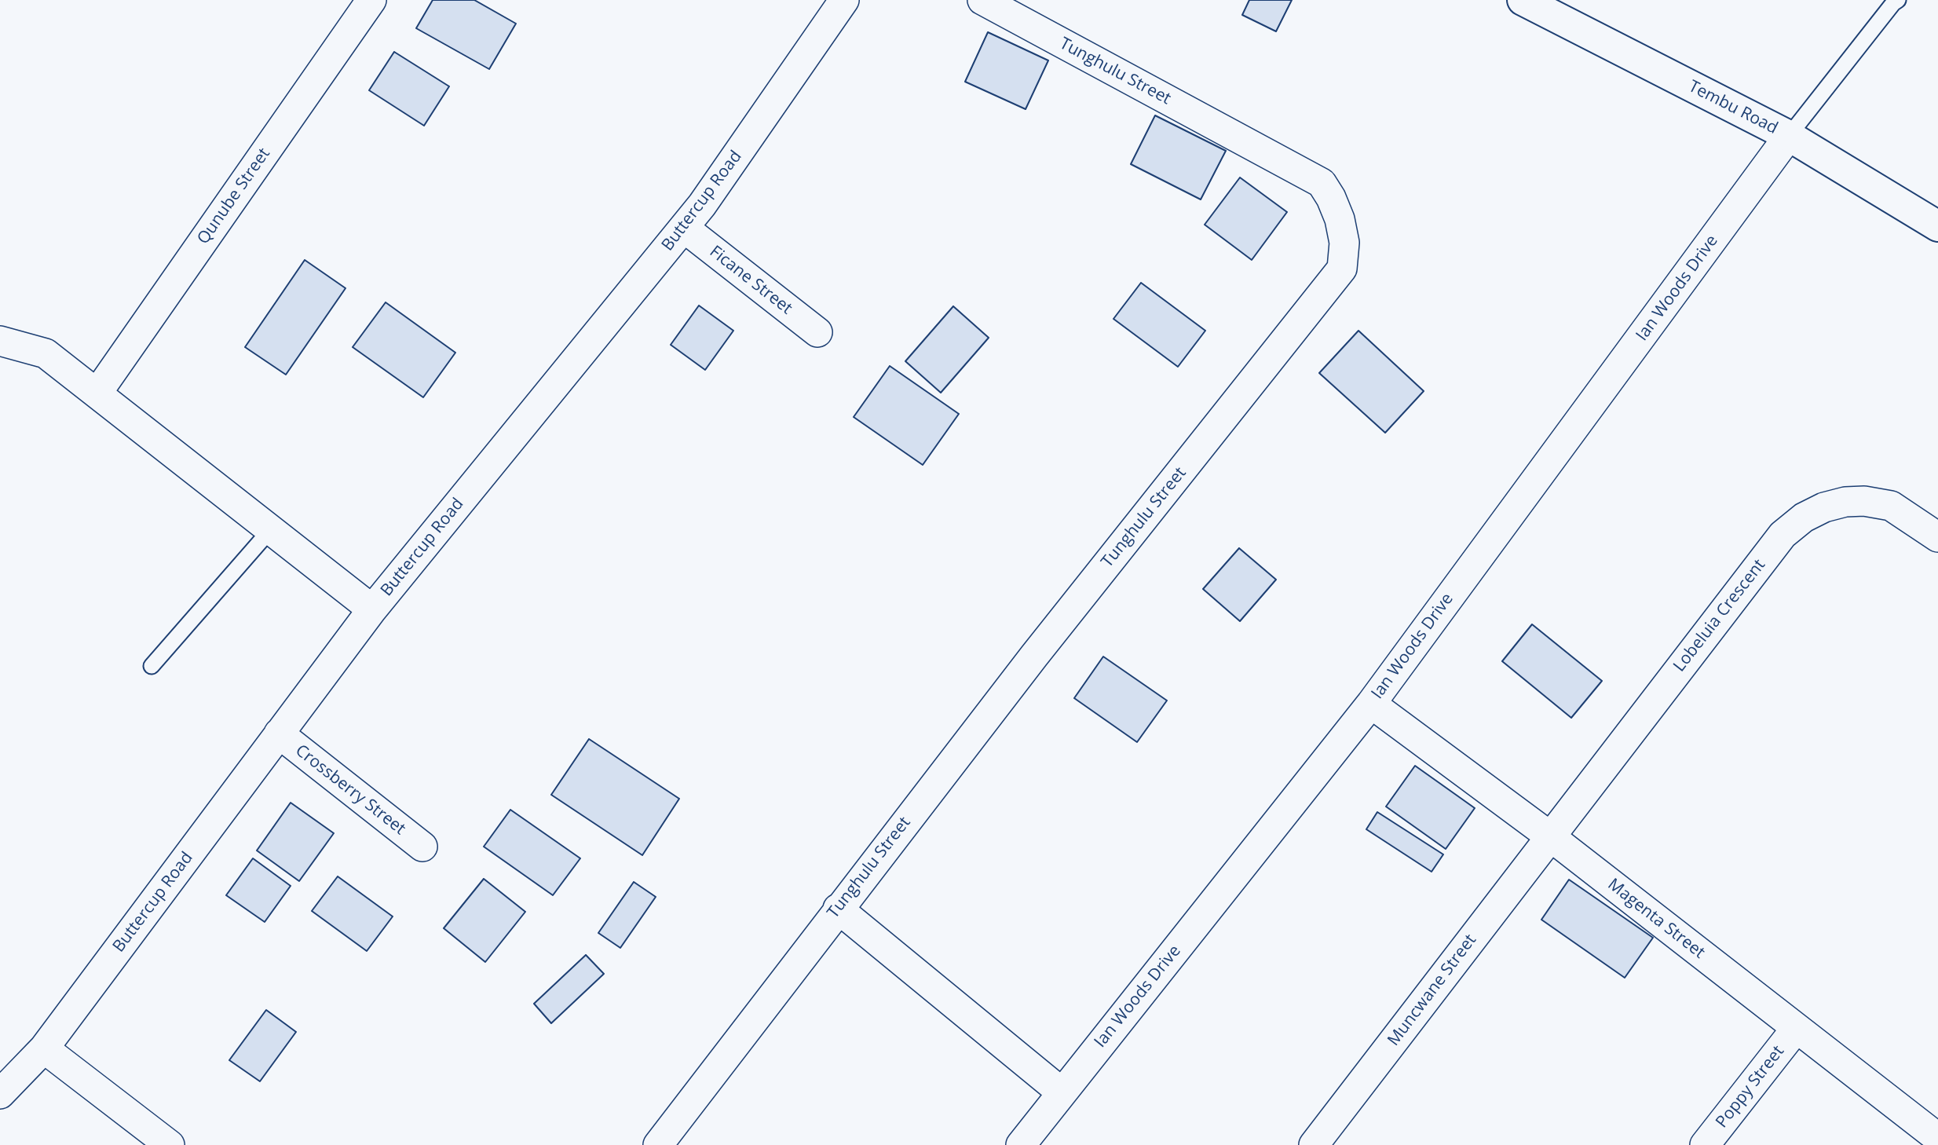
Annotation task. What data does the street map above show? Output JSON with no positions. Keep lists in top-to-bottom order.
{
  "streets": {
    "street": [
      "Tunghulu Street",
      "Tembu Road",
      "Qunube Street",
      "Buttercup Road",
      "Ficane Street",
      "Ian Woods Drive",
      "Lobeluia Crescent",
      "Crossberry Street",
      "Magenta Street",
      "Muncwane Street",
      "Poppy Street"
    ]
  },
  "crossings": [
    ["Tembu Road", "Ian Woods Drive"],
    ["Buttercup Road", "Ficane Street"],
    ["Buttercup Road", "Crossberry Street"],
    ["Ian Woods Drive", "Magenta Street"],
    ["Lobeluia Crescent", "Magenta Street"],
    ["Lobeluia Crescent", "Muncwane Street"],
    ["Magenta Street", "Muncwane Street"],
    ["Magenta Street", "Poppy Street"]
  ]
}
